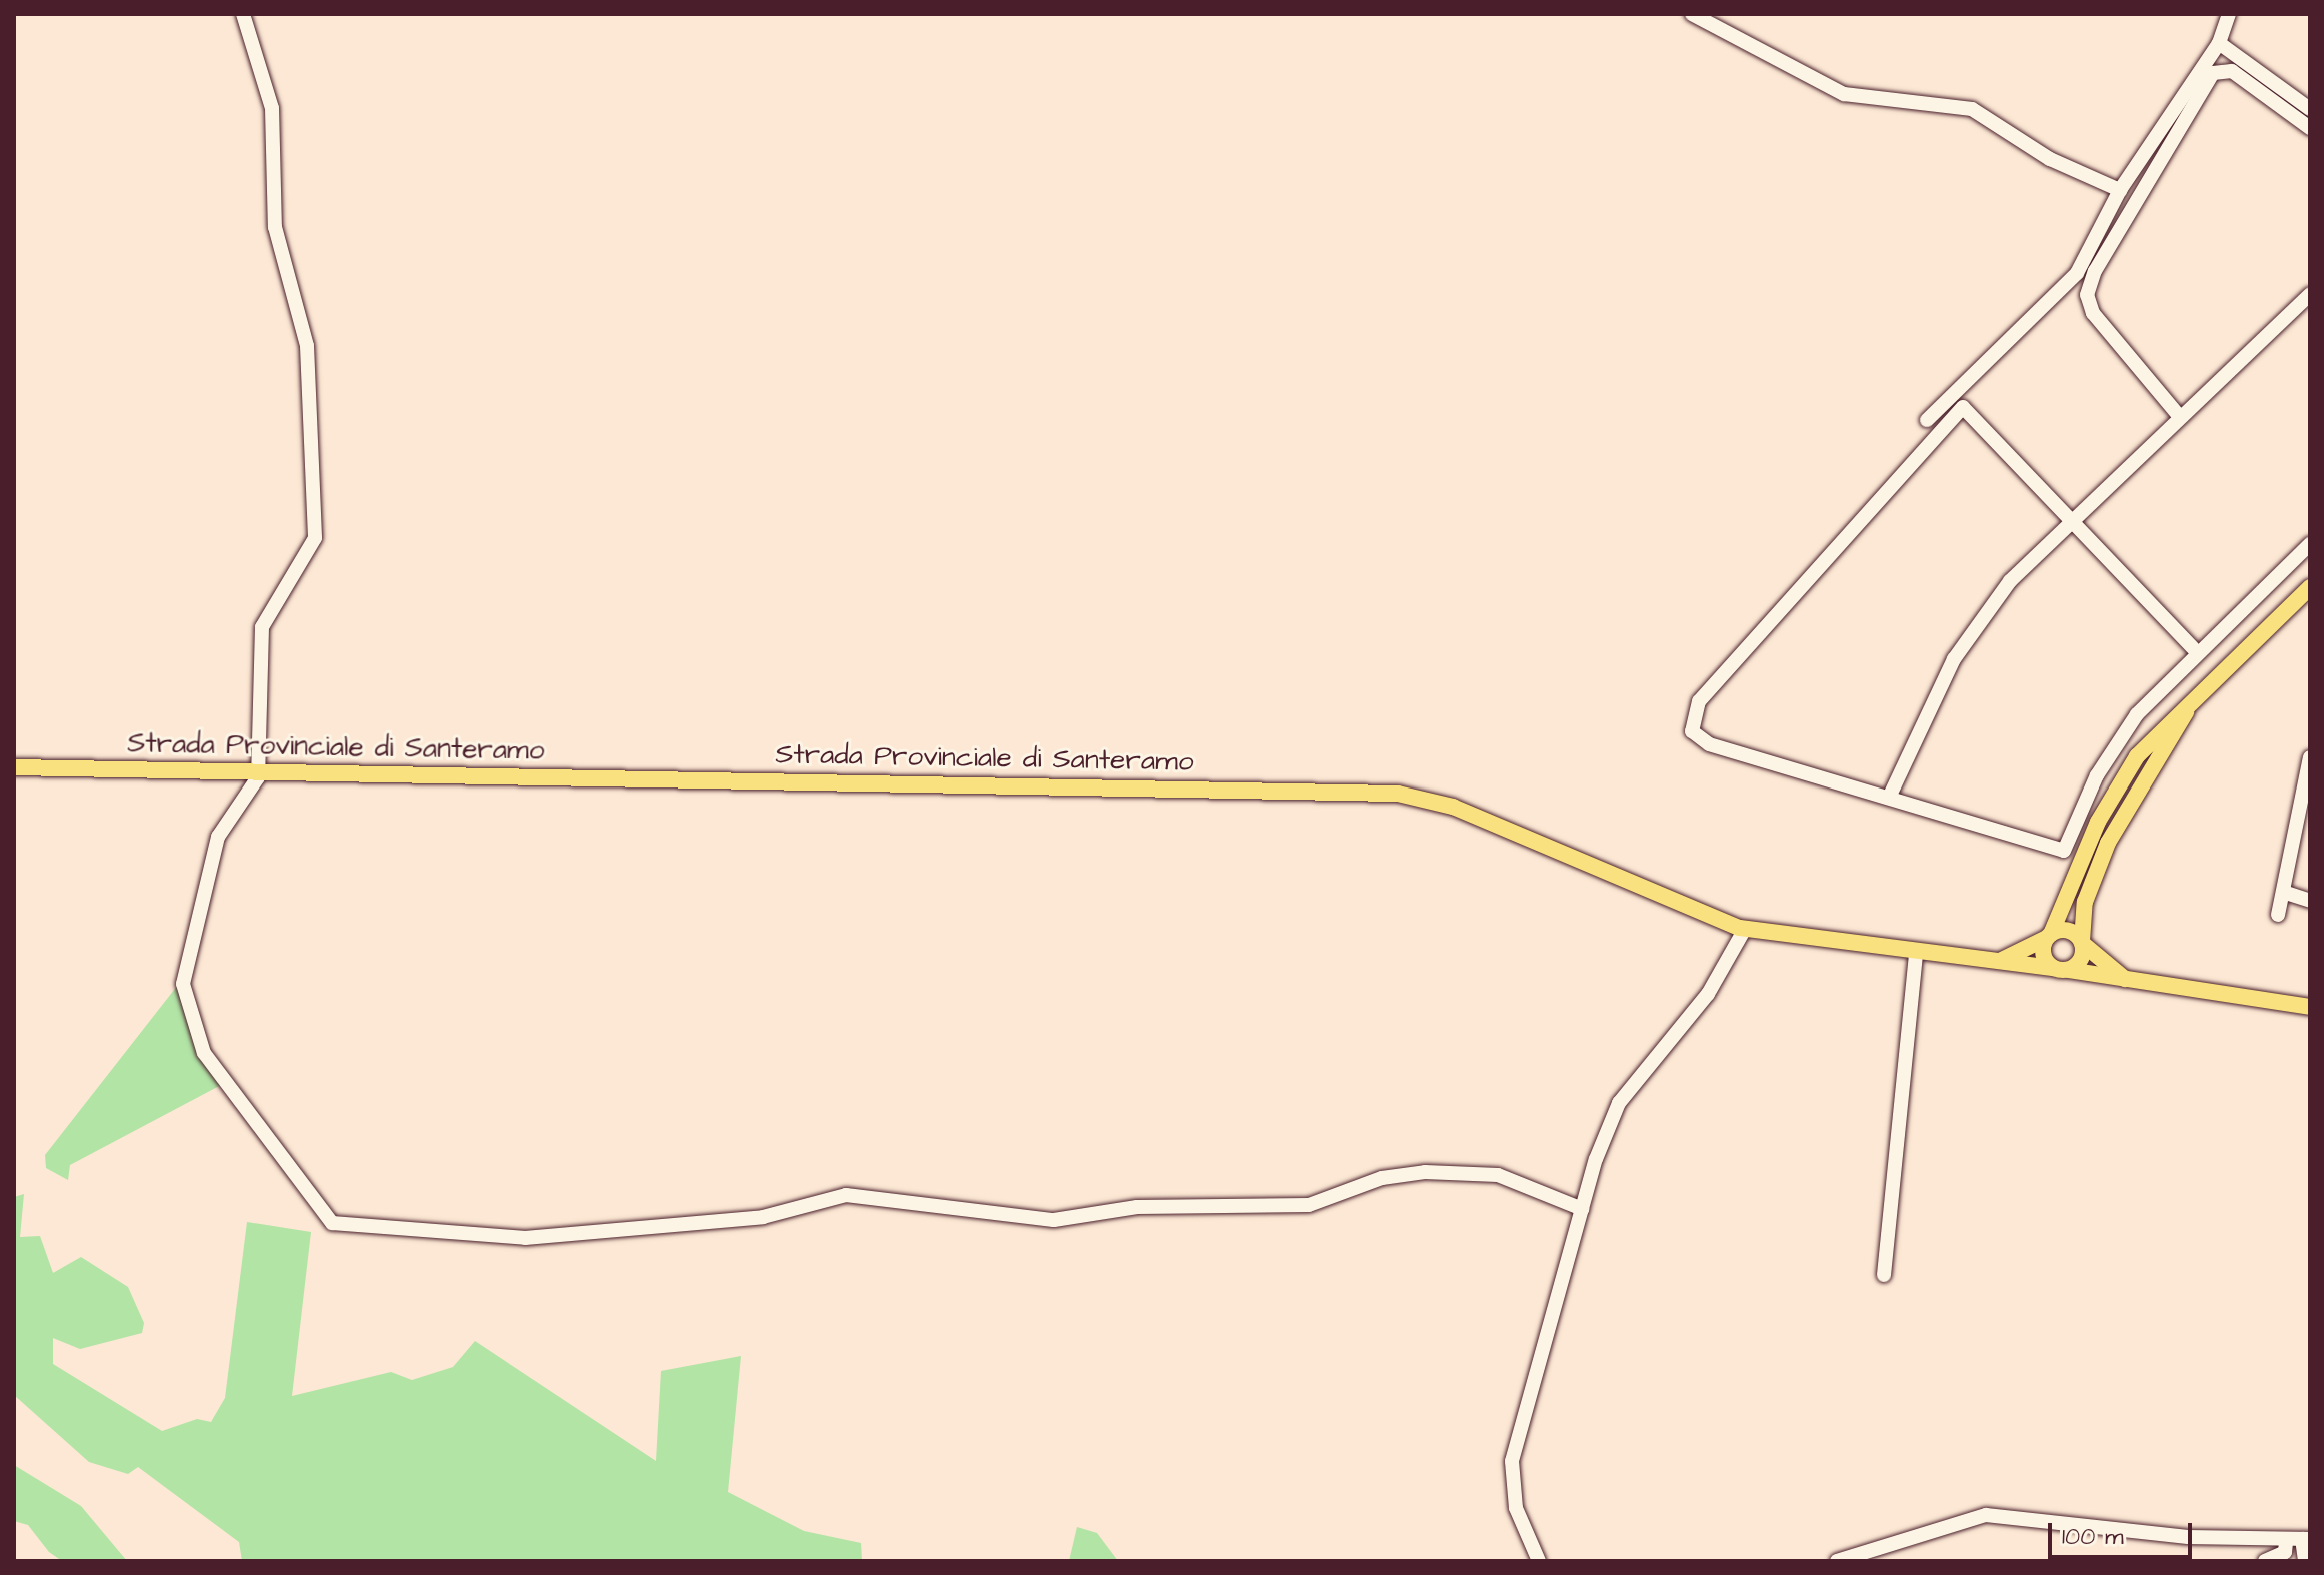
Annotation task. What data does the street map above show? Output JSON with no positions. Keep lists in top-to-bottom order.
{
  "streets": {
    "main road": ["Strada Provinciale di Santeramo"]
  },
  "scale_bar": "100 m"
}
